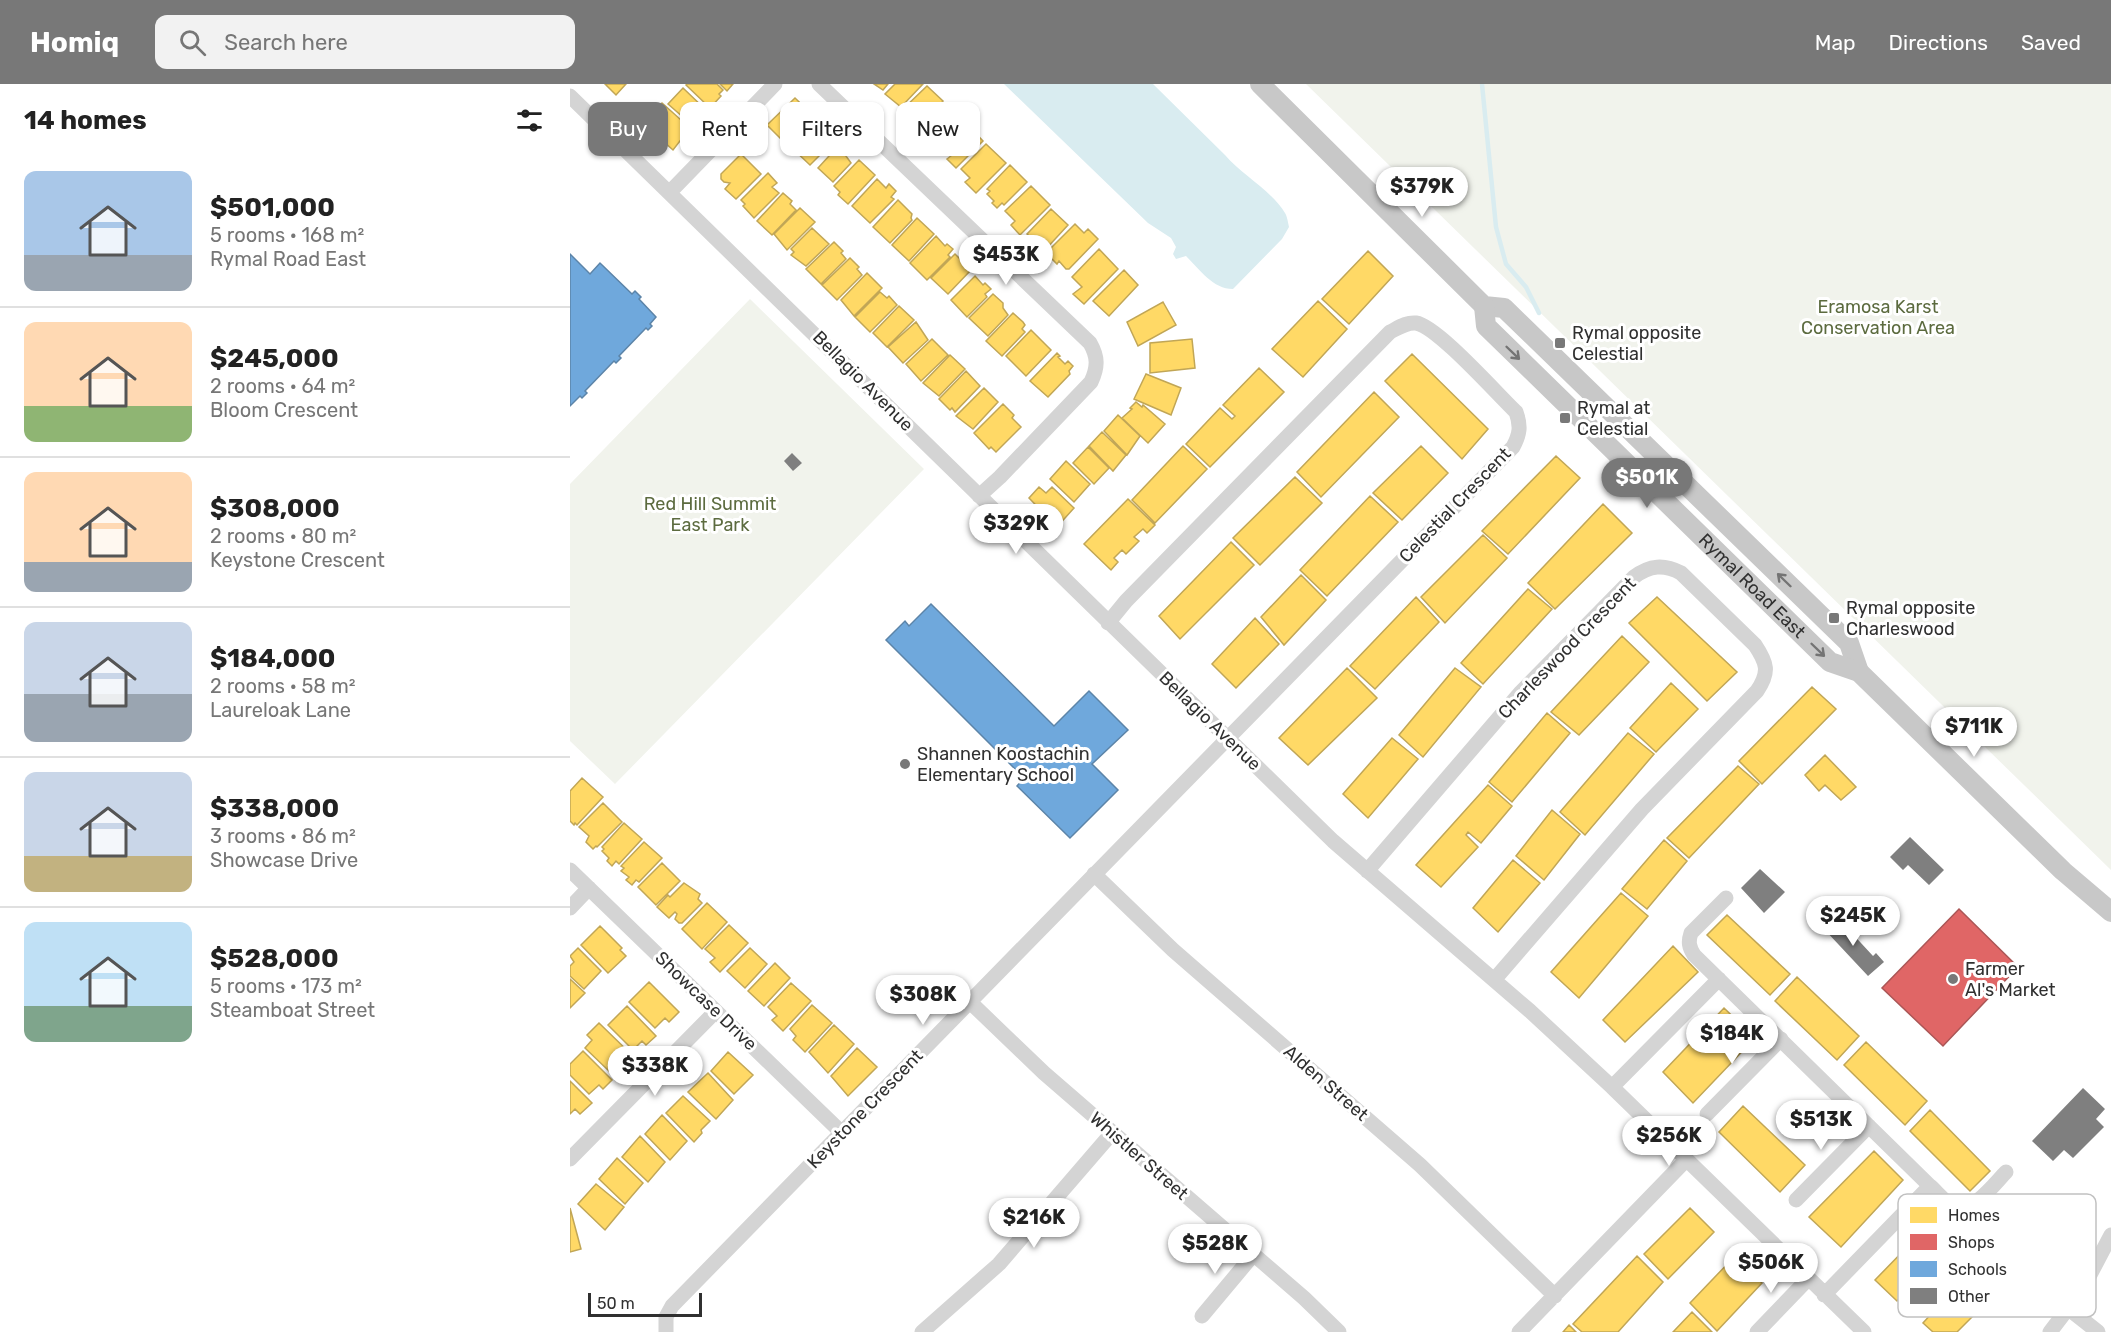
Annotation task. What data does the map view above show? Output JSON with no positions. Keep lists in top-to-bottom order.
{
  "streets": {
    "main road": ["Rymal Road East"],
    "street": [
      "Bellagio Avenue",
      "Celestial Crescent",
      "Charleswood Crescent",
      "Showcase Drive",
      "Alden Street",
      "Keystone Crescent",
      "Whistler Street"
    ]
  },
  "crossings": [
    ["Bellagio Avenue", "Celestial Crescent"],
    ["Bellagio Avenue", "Charleswood Crescent"],
    ["Bellagio Avenue", "Keystone Crescent"],
    ["Celestial Crescent", "Keystone Crescent"],
    ["Showcase Drive", "Keystone Crescent"],
    ["Alden Street", "Keystone Crescent"],
    ["Keystone Crescent", "Whistler Street"]
  ],
  "parks": ["Eramosa Karst Conservation Area", "Red Hill Summit East Park"],
  "places": {
    "transit": ["Rymal opposite Celestial", "Rymal at Celestial", "Rymal opposite Charleswood"],
    "other": ["Shannen Koostachin Elementary School", "Farmer Al's Market"]
  },
  "legend": [
    "Homes",
    "Shops",
    "Schools",
    "Other"
  ],
  "scale_bar": "50 m",
  "page": {
    "header": "Homiq",
    "search": "Search here",
    "nav": ["Map", "Directions", "Saved"],
    "heading": "14 homes",
    "chip": [
      "Buy",
      "Rent",
      "Filters",
      "New"
    ],
    "list": [
      {
        "name": "$501,000",
        "note": "5 rooms · 168 m² · Rymal Road East"
      },
      {
        "name": "$245,000",
        "note": "2 rooms · 64 m² · Bloom Crescent"
      },
      {
        "name": "$308,000",
        "note": "2 rooms · 80 m² · Keystone Crescent"
      },
      {
        "name": "$184,000",
        "note": "2 rooms · 58 m² · Laureloak Lane"
      },
      {
        "name": "$338,000",
        "note": "3 rooms · 86 m² · Showcase Drive"
      },
      {
        "name": "$528,000",
        "note": "5 rooms · 173 m² · Steamboat Street"
      }
    ],
    "price": [
      "$379K",
      "$453K",
      "$501K",
      "$329K",
      "$711K",
      "$245K",
      "$308K",
      "$184K",
      "$338K",
      "$513K",
      "$256K",
      "$216K",
      "$528K",
      "$506K"
    ],
    "scale": "50 m"
  }
}
